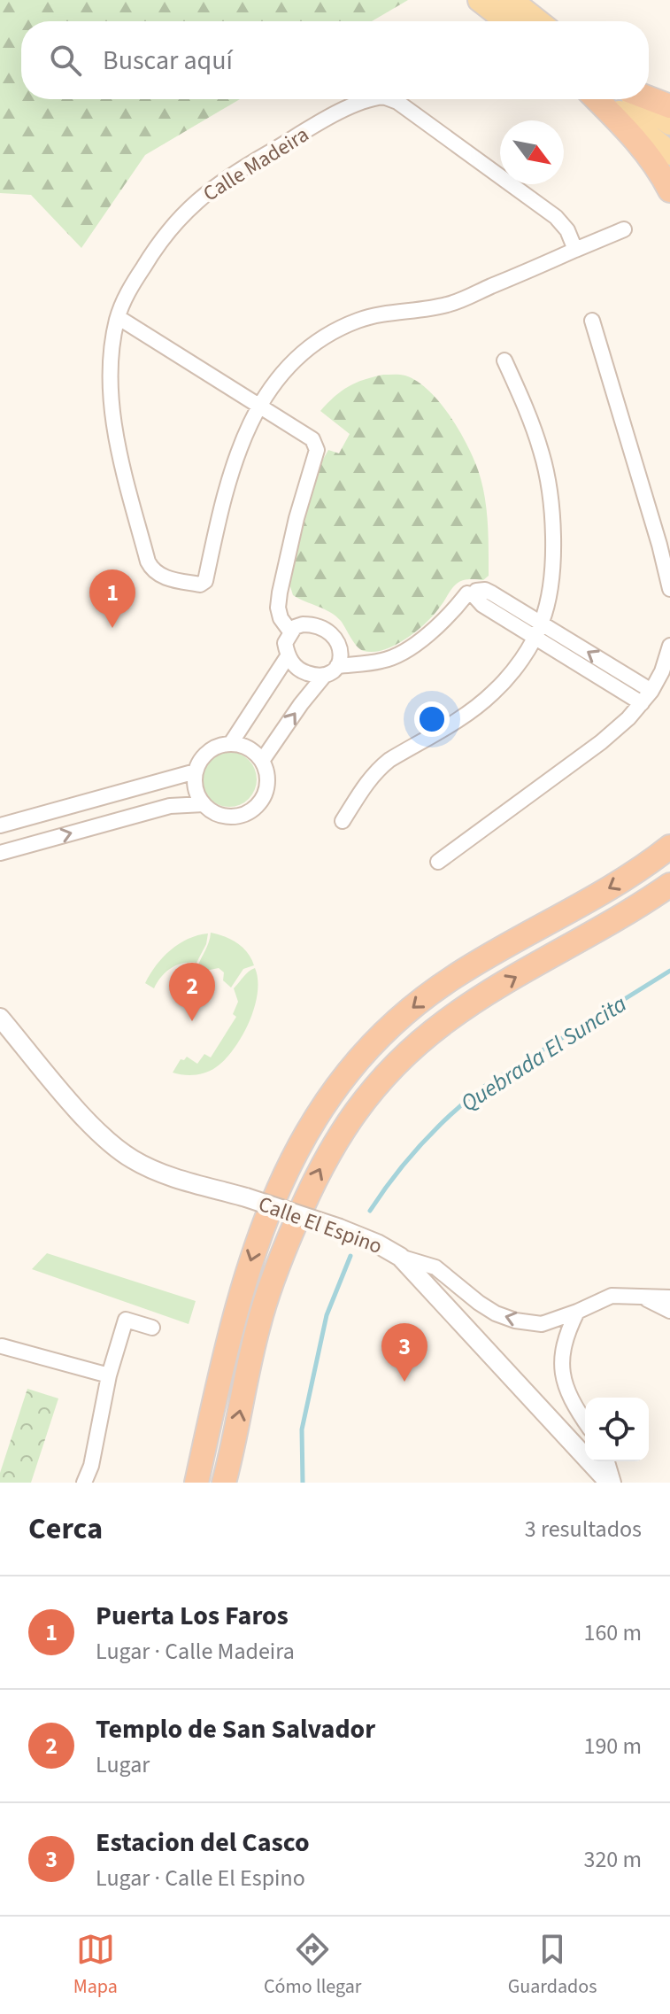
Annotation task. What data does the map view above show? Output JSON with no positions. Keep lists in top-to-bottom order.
{
  "streets": {
    "street": ["Calle Madeira", "Calle El Espino"]
  },
  "water": ["Quebrada El Suncita"],
  "north": "bottom right",
  "page": {
    "search": "Buscar aquí",
    "pins": ["1", "2", "3"],
    "heading": ["Cerca", "3 resultados"],
    "list": [
      {
        "mark": "1",
        "name": "Puerta Los Faros",
        "note": "Lugar · Calle Madeira",
        "value": "160 m"
      },
      {
        "mark": "2",
        "name": "Templo de San Salvador",
        "note": "Lugar",
        "value": "190 m"
      },
      {
        "mark": "3",
        "name": "Estacion del Casco",
        "note": "Lugar · Calle El Espino",
        "value": "320 m"
      }
    ],
    "nav": ["Mapa", "Cómo llegar", "Guardados"]
  }
}
